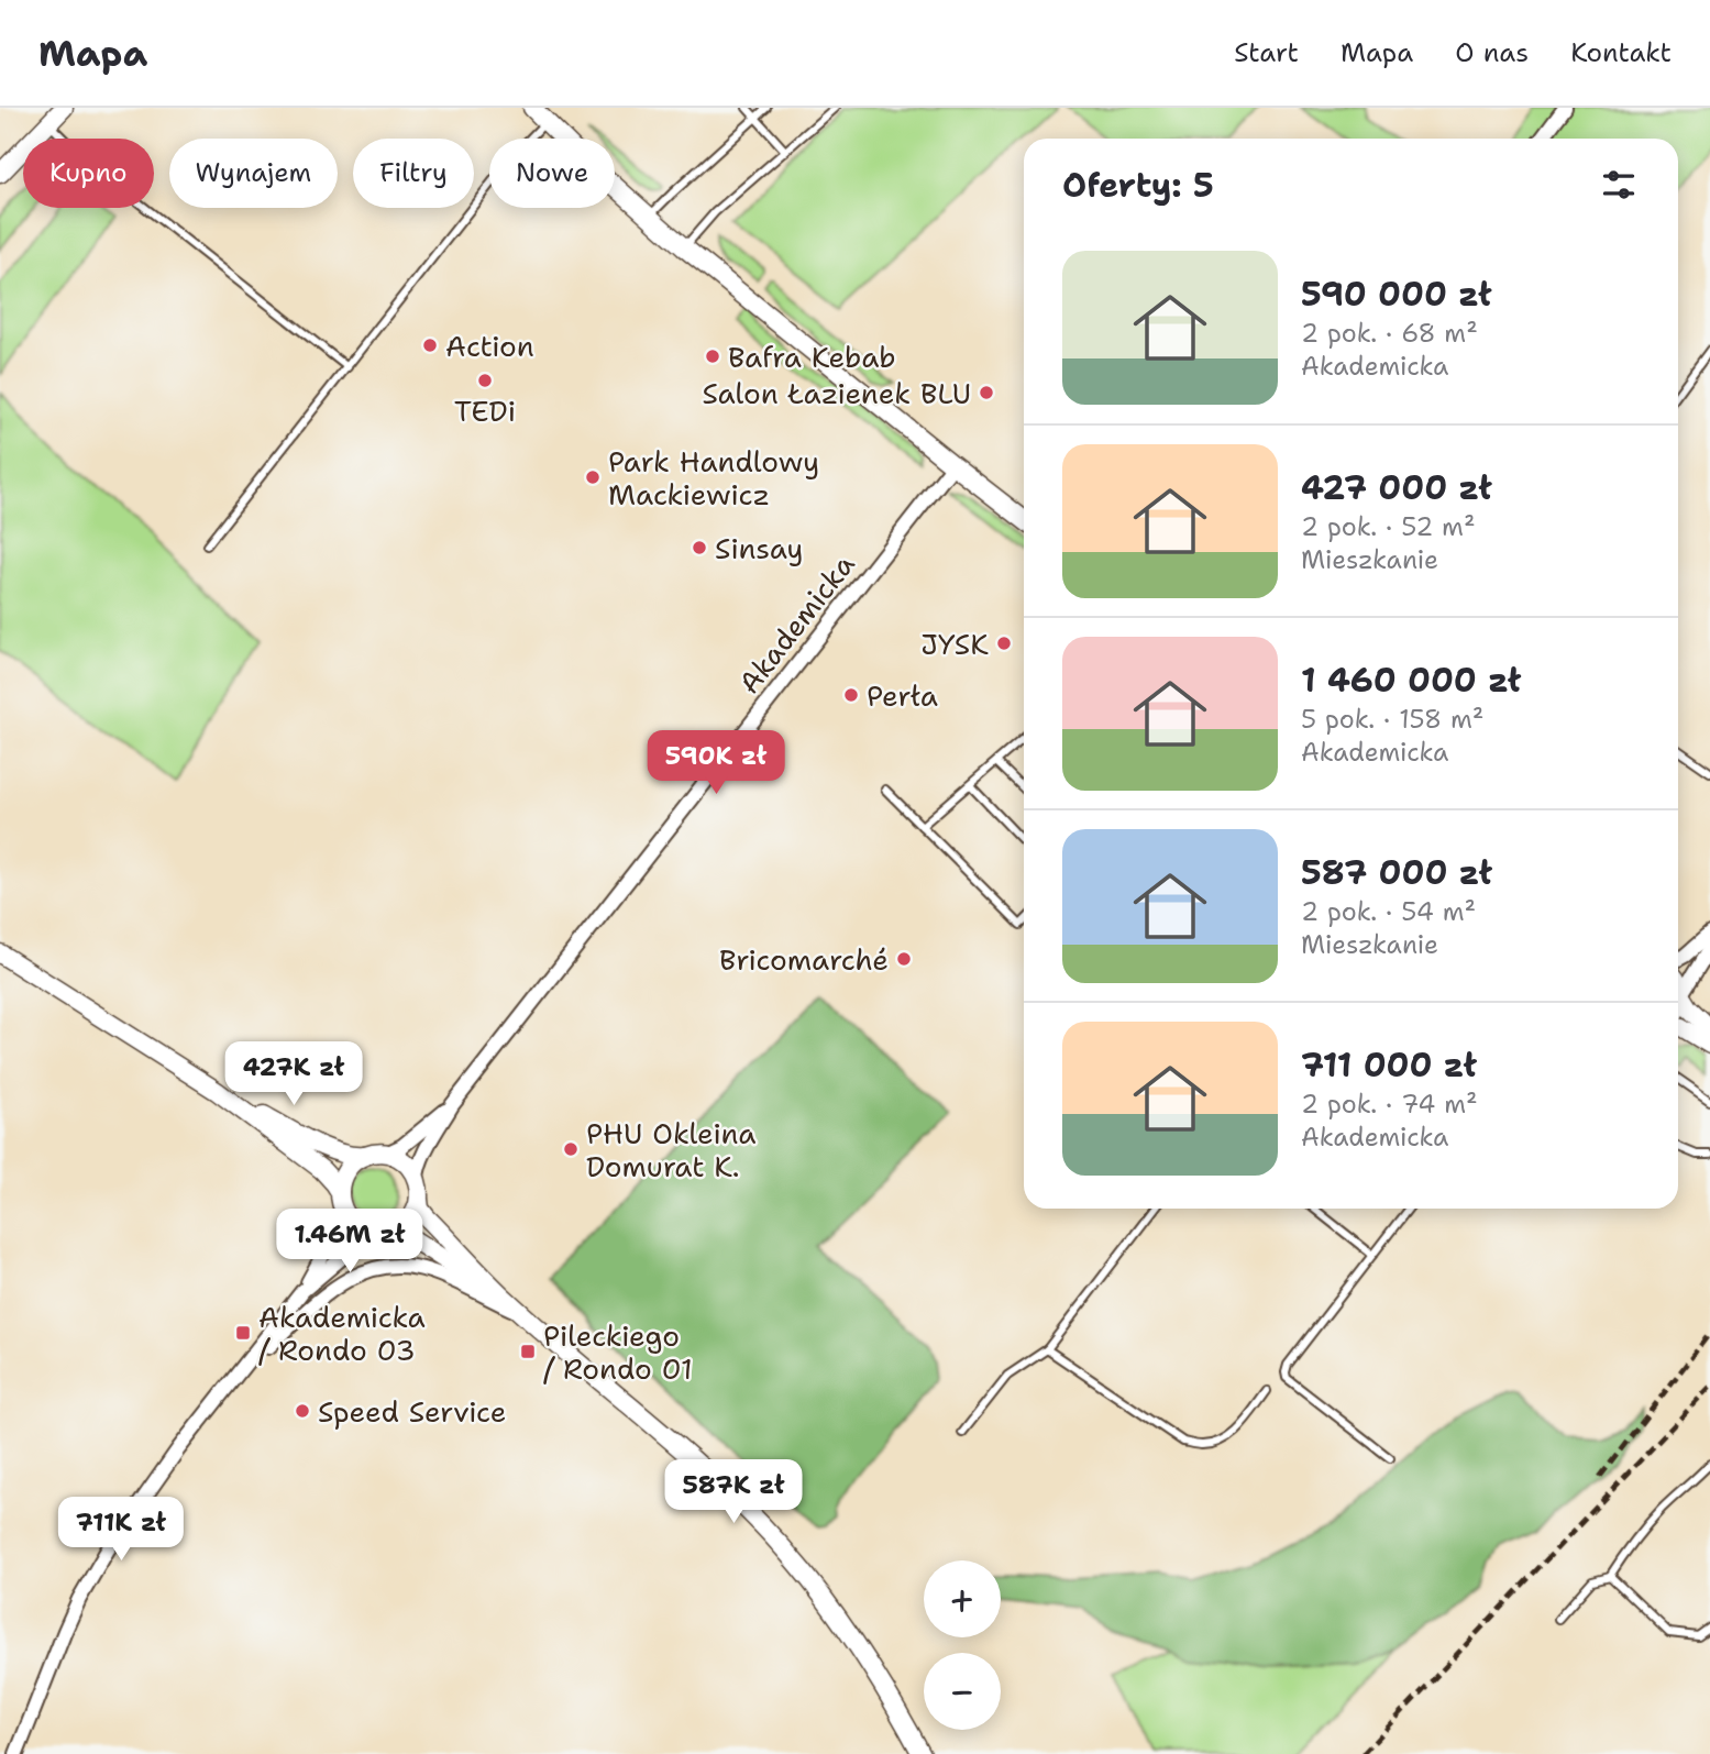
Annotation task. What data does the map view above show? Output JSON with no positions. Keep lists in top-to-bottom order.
{
  "streets": {
    "street": ["Akademicka"]
  },
  "places": {
    "other": [
      "Action",
      "Bafra Kebab",
      "TEDi",
      "Salon Łazienek BLU",
      "Park Handlowy Mackiewicz",
      "Sinsay",
      "JYSK",
      "Perła",
      "Bricomarché",
      "PHU Okleina Domurat K.",
      "Speed Service"
    ],
    "transit": ["Akademicka / Rondo 03", "Pileckiego / Rondo 01"]
  },
  "page": {
    "header": "Mapa",
    "nav": [
      "Start",
      "Mapa",
      "O nas",
      "Kontakt"
    ],
    "chip": [
      "Kupno",
      "Wynajem",
      "Filtry",
      "Nowe"
    ],
    "heading": "Oferty: 5",
    "list": [
      {
        "name": "590 000 zł",
        "note": "2 pok. · 68 m² · Akademicka"
      },
      {
        "name": "427 000 zł",
        "note": "2 pok. · 52 m² · Mieszkanie"
      },
      {
        "name": "1 460 000 zł",
        "note": "5 pok. · 158 m² · Akademicka"
      },
      {
        "name": "587 000 zł",
        "note": "2 pok. · 54 m² · Mieszkanie"
      },
      {
        "name": "711 000 zł",
        "note": "2 pok. · 74 m² · Akademicka"
      }
    ],
    "price": [
      "590K zł",
      "427K zł",
      "1.46M zł",
      "587K zł",
      "711K zł"
    ],
    "map_buttons": ["+", "−"]
  }
}
